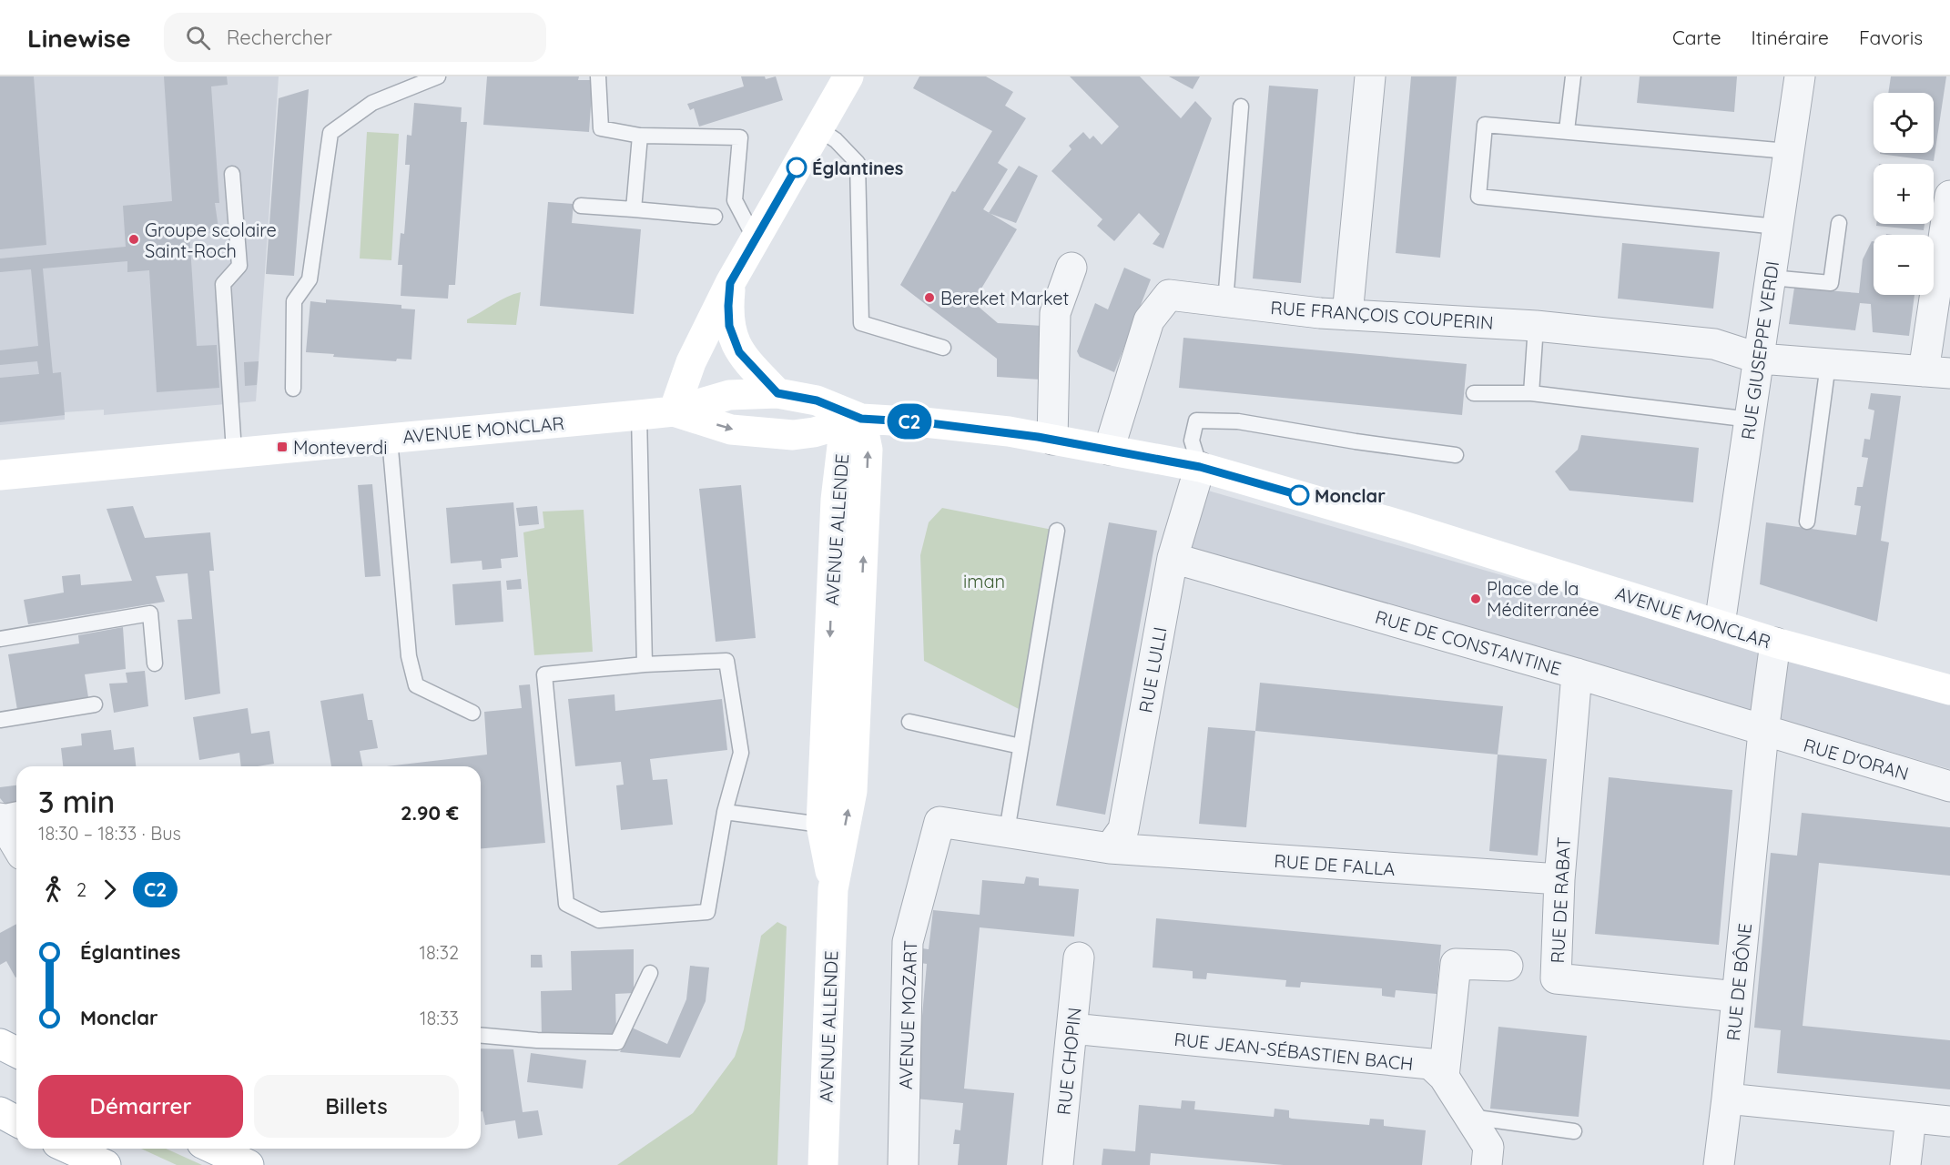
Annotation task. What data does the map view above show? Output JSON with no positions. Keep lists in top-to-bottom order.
{
  "streets": {
    "main road": ["AVENUE MONCLAR", "AVENUE ALLENDE"],
    "street": [
      "RUE FRANÇOIS COUPERIN",
      "RUE GIUSEPPE VERDI",
      "RUE DE CONSTANTINE",
      "RUE LULLI",
      "RUE D'ORAN",
      "RUE DE FALLA",
      "RUE DE RABAT",
      "RUE DE BÔNE",
      "AVENUE MOZART",
      "RUE JEAN-SÉBASTIEN BACH",
      "RUE CHOPIN"
    ]
  },
  "crossings": [
    ["RUE FRANÇOIS COUPERIN", "RUE GIUSEPPE VERDI"],
    ["RUE FRANÇOIS COUPERIN", "AVENUE MONCLAR"],
    ["RUE GIUSEPPE VERDI", "AVENUE MONCLAR"],
    ["AVENUE MONCLAR", "AVENUE ALLENDE"],
    ["AVENUE MONCLAR", "RUE LULLI"],
    ["AVENUE MONCLAR", "RUE DE BÔNE"],
    ["RUE DE CONSTANTINE", "RUE LULLI"],
    ["RUE DE CONSTANTINE", "RUE D'ORAN"],
    ["RUE DE CONSTANTINE", "RUE DE RABAT"],
    ["RUE DE CONSTANTINE", "RUE DE BÔNE"],
    ["RUE LULLI", "RUE DE FALLA"],
    ["RUE LULLI", "AVENUE MOZART"],
    ["RUE D'ORAN", "RUE DE BÔNE"],
    ["RUE DE FALLA", "RUE DE RABAT"],
    ["RUE DE FALLA", "AVENUE MOZART"],
    ["RUE DE RABAT", "RUE DE BÔNE"],
    ["RUE JEAN-SÉBASTIEN BACH", "RUE CHOPIN"]
  ],
  "parks": ["iman"],
  "places": {
    "other": [
      "Églantines",
      "Groupe scolaire Saint-Roch",
      "Bereket Market",
      "Monclar",
      "Place de la Méditerranée"
    ],
    "transit": ["Monteverdi"]
  },
  "lines": ["bus line C2"],
  "page": {
    "header": "Linewise",
    "search": "Rechercher",
    "nav": ["Carte", "Itinéraire", "Favoris"],
    "on_map": "C2",
    "map_buttons": ["+", "−"],
    "heading": ["3 min", "18:30 – 18:33 · Bus", "2.90 €"],
    "legs": ["2", "C2"],
    "list": [
      {
        "name": "Églantines",
        "value": "18:32"
      },
      {
        "name": "Monclar",
        "value": "18:33"
      }
    ],
    "buttons": ["Démarrer", "Billets"]
  }
}
